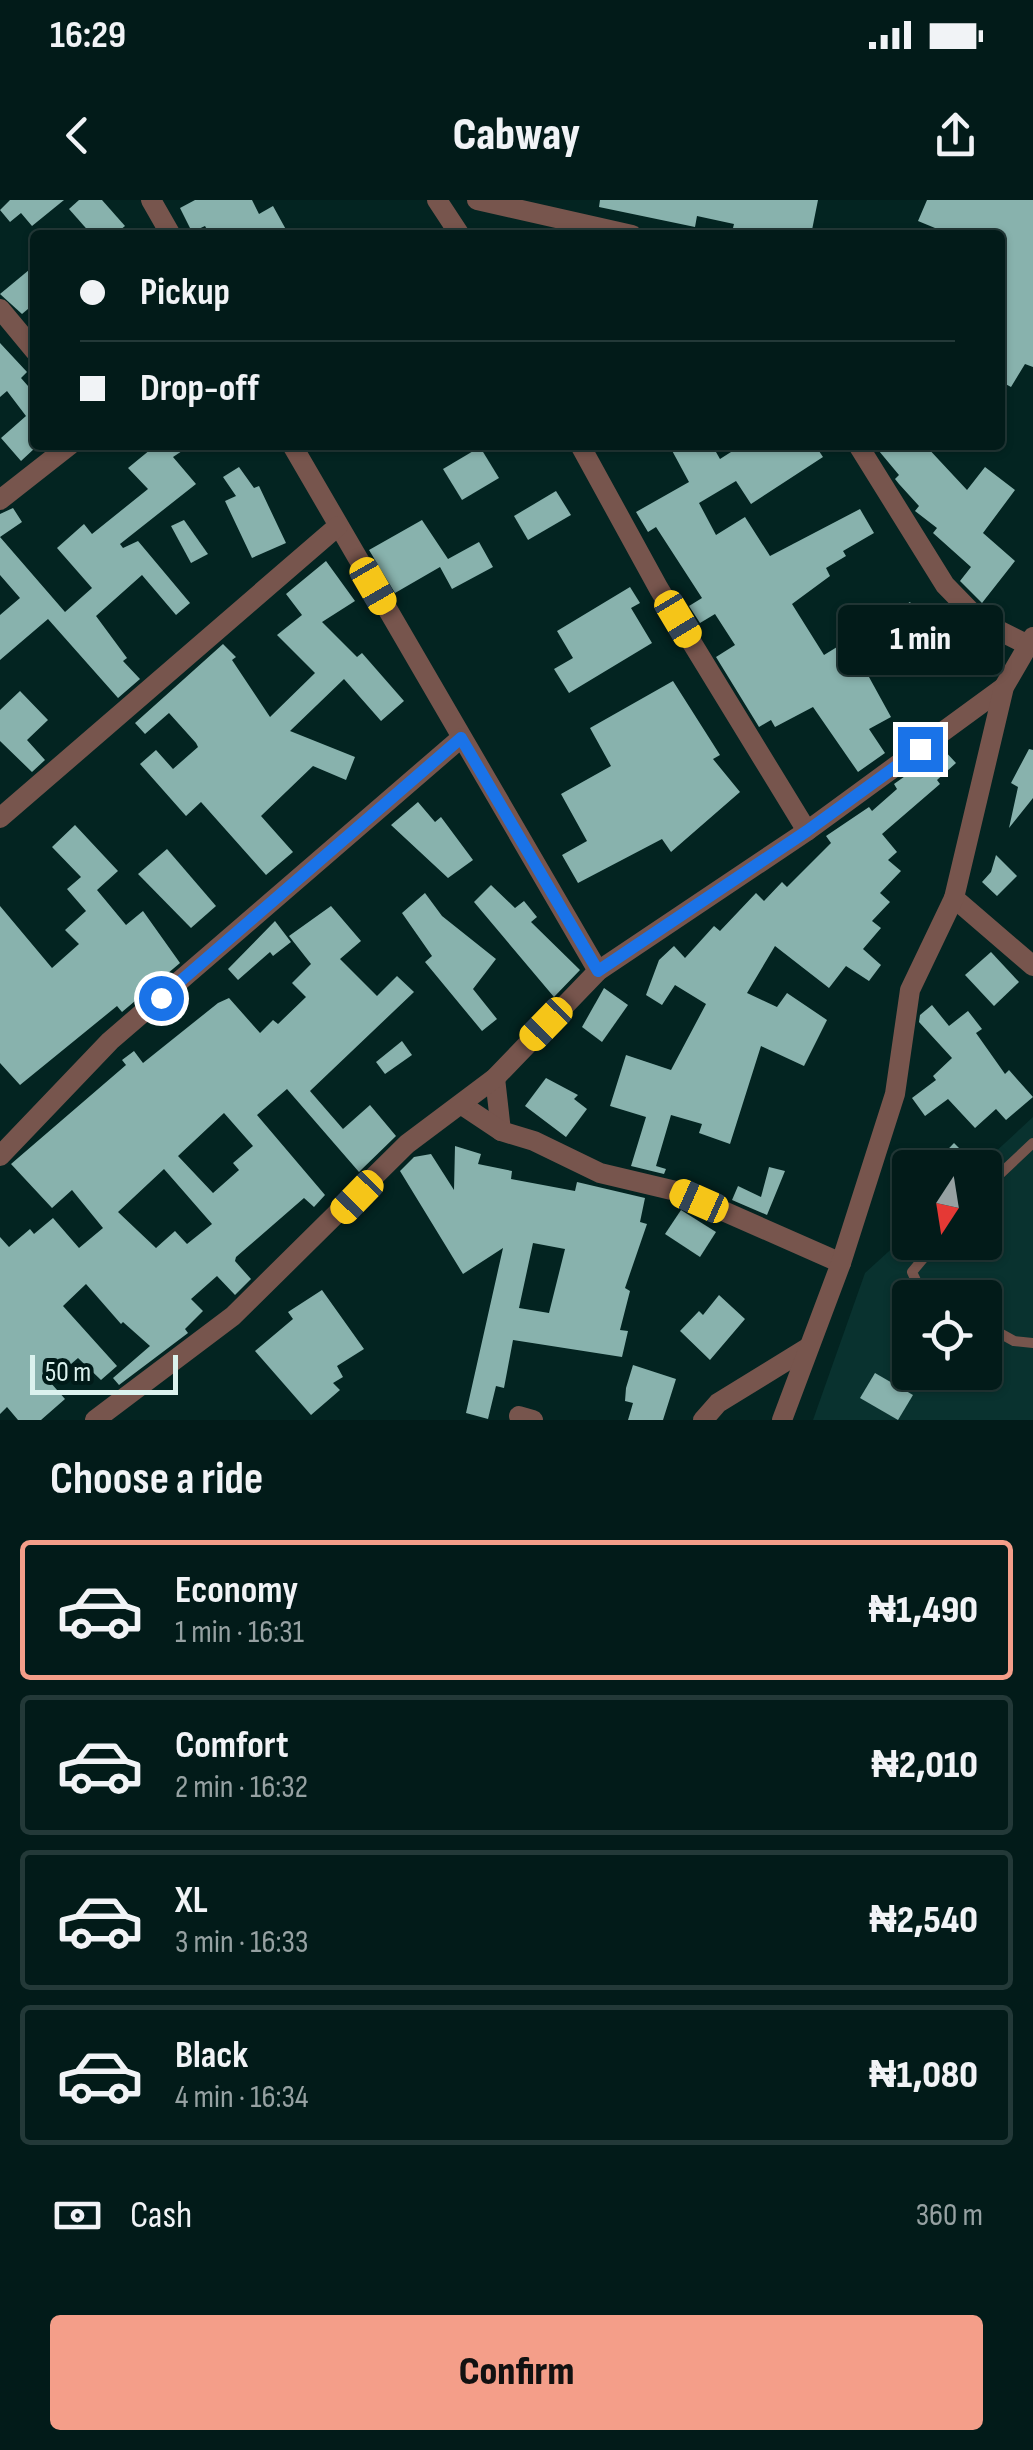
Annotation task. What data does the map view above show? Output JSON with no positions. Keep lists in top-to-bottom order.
{
  "scale_bar": "50 m",
  "north": "bottom",
  "page": {
    "status": "16:29",
    "header": "Cabway",
    "banner": ["Pickup", "Drop-off"],
    "bubble": "1 min",
    "scale": "50 m",
    "heading": "Choose a ride",
    "list": [
      {
        "name": "Economy",
        "note": "1 min · 16:31",
        "value": "₦1,490"
      },
      {
        "name": "Comfort",
        "note": "2 min · 16:32",
        "value": "₦2,010"
      },
      {
        "name": "XL",
        "note": "3 min · 16:33",
        "value": "₦2,540"
      },
      {
        "name": "Black",
        "note": "4 min · 16:34",
        "value": "₦1,080"
      }
    ],
    "pay": ["Cash", "360 m"],
    "buttons": "Confirm"
  }
}
